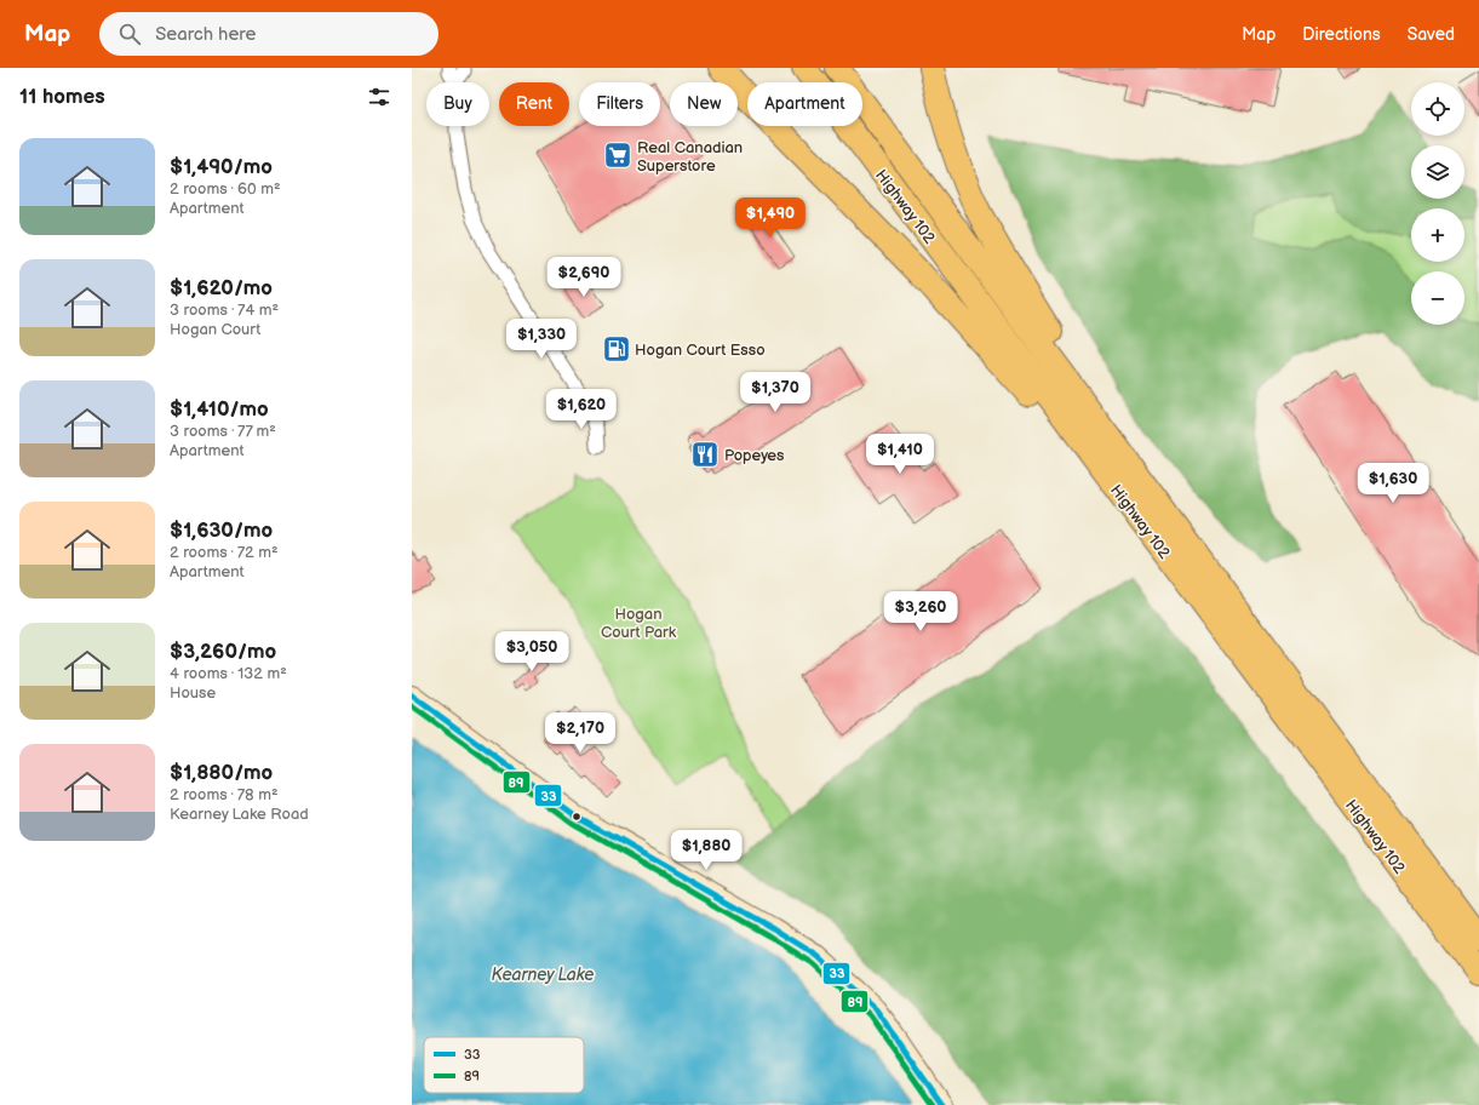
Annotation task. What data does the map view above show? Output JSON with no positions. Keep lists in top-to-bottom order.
{
  "streets": {
    "highway": ["Highway 102"]
  },
  "water": ["Kearney Lake"],
  "parks": ["Hogan Court Park"],
  "places": {
    "supermarket": ["Real Canadian Superstore"],
    "fuel station": ["Hogan Court Esso"],
    "restaurant": ["Popeyes"]
  },
  "lines": ["transit line 33", "transit line 89"],
  "legend": ["33", "89"],
  "page": {
    "header": "Map",
    "search": "Search here",
    "nav": ["Map", "Directions", "Saved"],
    "heading": "11 homes",
    "map_buttons": ["+", "−"],
    "chip": [
      "Buy",
      "Rent",
      "Filters",
      "New",
      "Apartment"
    ],
    "list": [
      {
        "name": "$1,490/mo",
        "note": "2 rooms · 60 m² · Apartment"
      },
      {
        "name": "$1,620/mo",
        "note": "3 rooms · 74 m² · Hogan Court"
      },
      {
        "name": "$1,410/mo",
        "note": "3 rooms · 77 m² · Apartment"
      },
      {
        "name": "$1,630/mo",
        "note": "2 rooms · 72 m² · Apartment"
      },
      {
        "name": "$3,260/mo",
        "note": "4 rooms · 132 m² · House"
      },
      {
        "name": "$1,880/mo",
        "note": "2 rooms · 78 m² · Kearney Lake Road"
      }
    ],
    "price": [
      "$1,490",
      "$2,690",
      "$1,330",
      "$1,370",
      "$1,620",
      "$1,410",
      "$1,630",
      "$3,260",
      "$3,050",
      "$2,170",
      "$1,880"
    ]
  }
}
